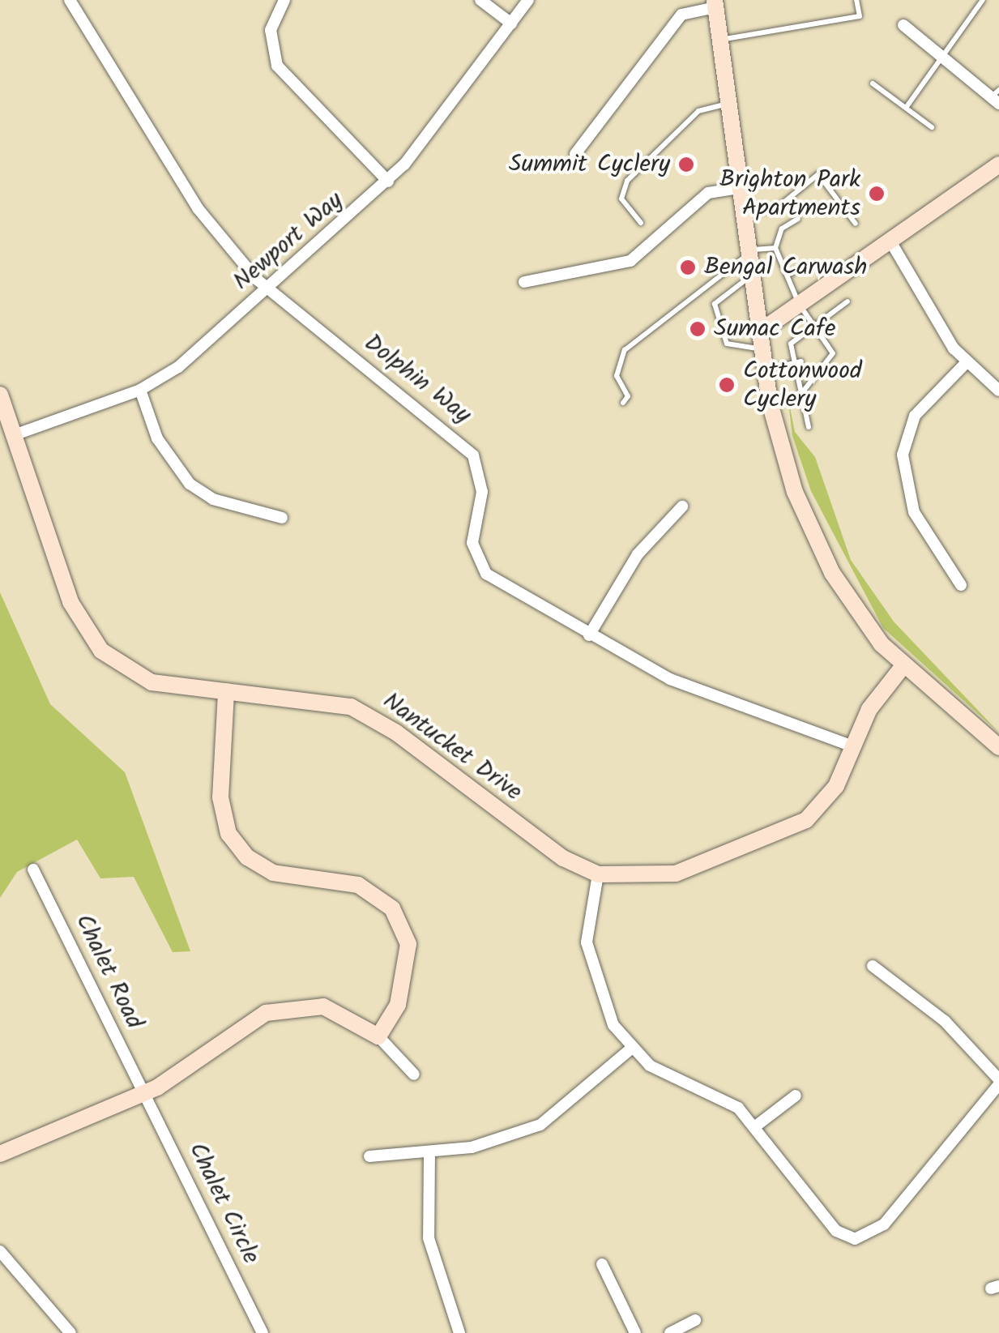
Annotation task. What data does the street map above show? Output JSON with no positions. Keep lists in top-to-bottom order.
{
  "streets": {
    "street": [
      "Newport Way",
      "Dolphin Way",
      "Nantucket Drive",
      "Chalet Road",
      "Chalet Circle"
    ]
  },
  "crossings": [
    ["Newport Way", "Dolphin Way"],
    ["Newport Way", "Nantucket Drive"],
    ["Dolphin Way", "Nantucket Drive"],
    ["Chalet Road", "Chalet Circle"]
  ],
  "places": [
    "Summit Cyclery",
    "Brighton Park Apartments",
    "Bengal Carwash",
    "Sumac Cafe",
    "Cottonwood Cyclery"
  ]
}
